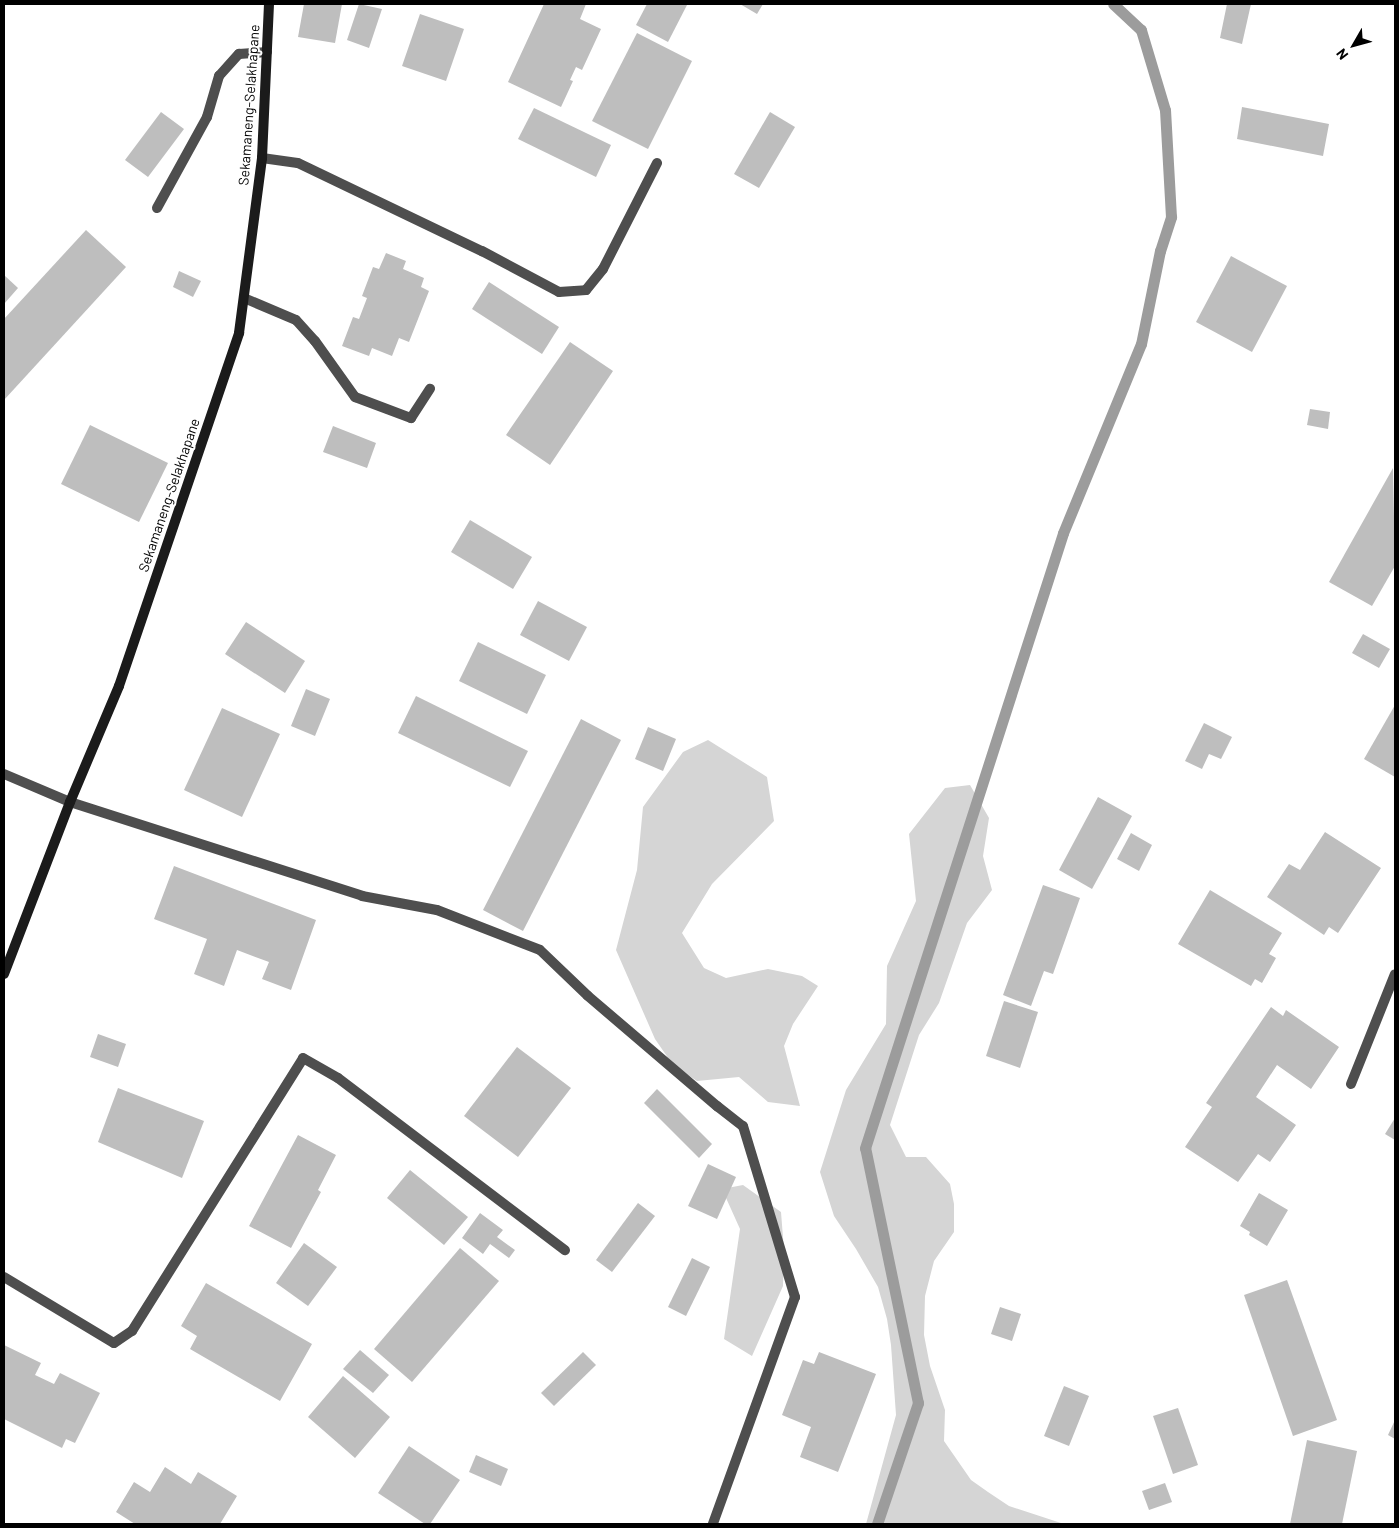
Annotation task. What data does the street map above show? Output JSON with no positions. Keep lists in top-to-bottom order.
{
  "streets": {
    "street": ["Sekamaneng-Selakhapane"]
  },
  "north": "bottom left"
}
